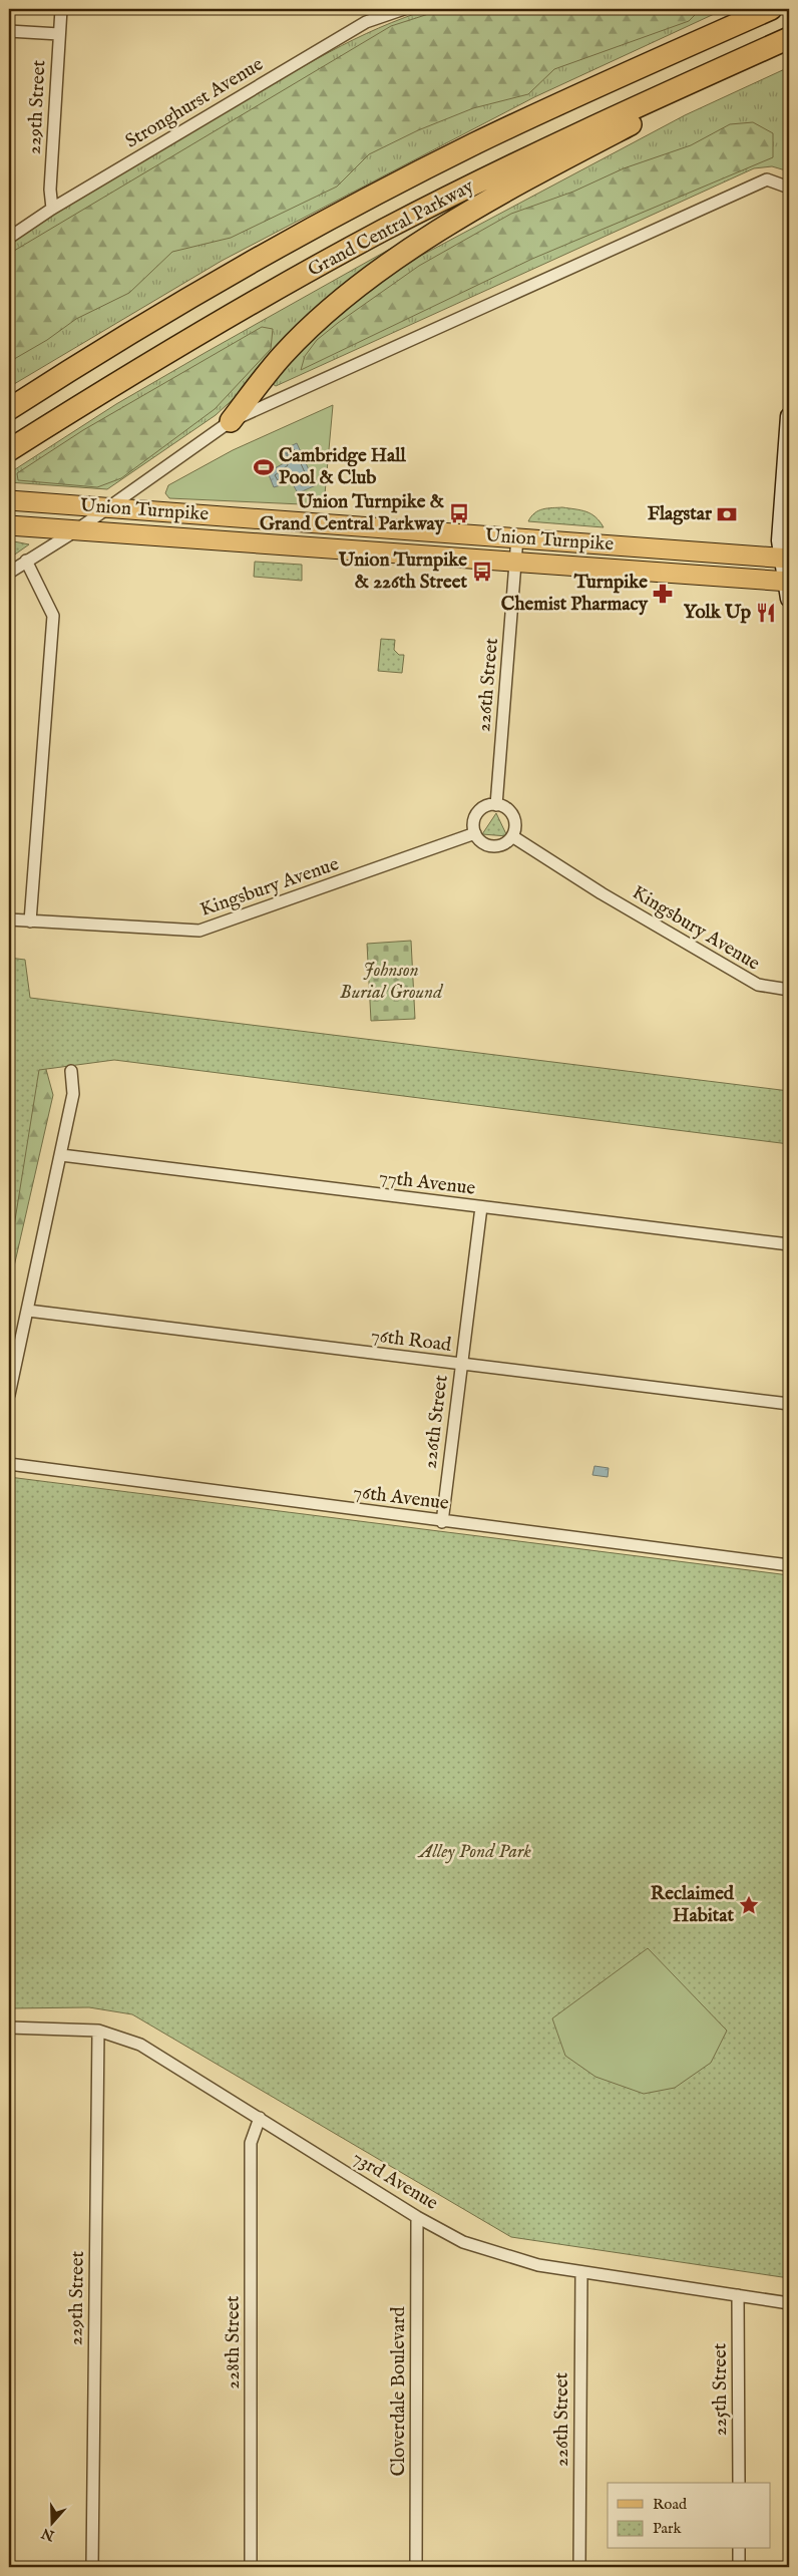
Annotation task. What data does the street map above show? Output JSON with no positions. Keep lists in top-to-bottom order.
{
  "streets": {
    "highway": ["Grand Central Parkway"],
    "main road": ["Union Turnpike"],
    "street": [
      "Stronghurst Avenue",
      "229th Street",
      "226th Street",
      "Kingsbury Avenue",
      "77th Avenue",
      "76th Road",
      "76th Avenue",
      "73rd Avenue",
      "228th Street",
      "225th Street",
      "Cloverdale Boulevard"
    ]
  },
  "crossings": [
    ["Stronghurst Avenue", "229th Street"],
    ["229th Street", "73rd Avenue"],
    ["Union Turnpike", "226th Street"],
    ["226th Street", "Kingsbury Avenue"],
    ["226th Street", "77th Avenue"],
    ["226th Street", "76th Road"],
    ["226th Street", "76th Avenue"],
    ["226th Street", "73rd Avenue"],
    ["73rd Avenue", "228th Street"],
    ["73rd Avenue", "225th Street"],
    ["73rd Avenue", "Cloverdale Boulevard"]
  ],
  "parks": ["Johnson Burial Ground", "Alley Pond Park"],
  "places": {
    "sports": ["Cambridge Hall Pool & Club"],
    "bus stop": ["Union Turnpike & Grand Central Parkway", "Union Turnpike & 226th Street"],
    "bank": ["Flagstar"],
    "pharmacy": ["Turnpike Chemist Pharmacy"],
    "restaurant": ["Yolk Up"],
    "place": ["Reclaimed Habitat"]
  },
  "legend": ["Road", "Park"],
  "north": "bottom"
}
